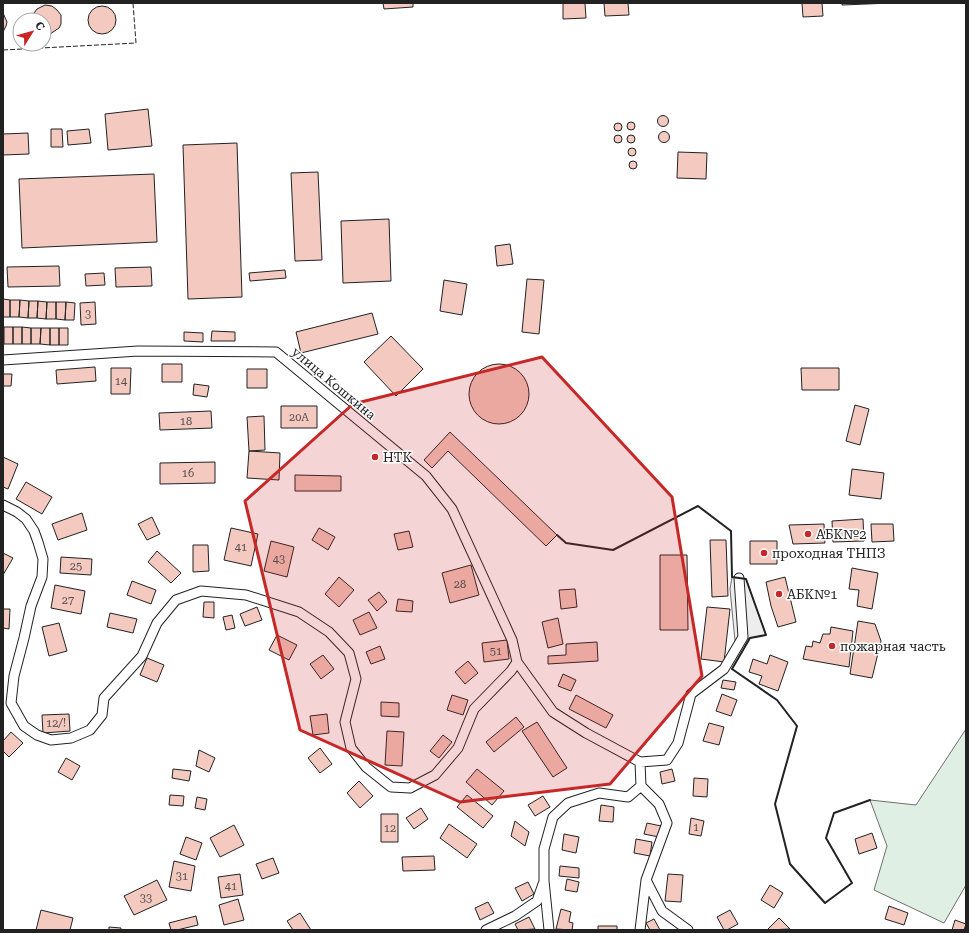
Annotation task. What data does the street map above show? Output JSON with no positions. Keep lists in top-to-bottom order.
{
  "streets": {
    "street": ["улица Кошкина"]
  },
  "places": [
    "НТК",
    "АБК№2",
    "проходная ТНПЗ",
    "АБК№1",
    "пожарная часть"
  ],
  "house_numbers": [
    "3",
    "14",
    "20А",
    "18",
    "16",
    "41",
    "43",
    "25",
    "28",
    "27",
    "51",
    "12/!",
    "1",
    "12",
    "31",
    "41",
    "33"
  ],
  "north": "top right"
}
